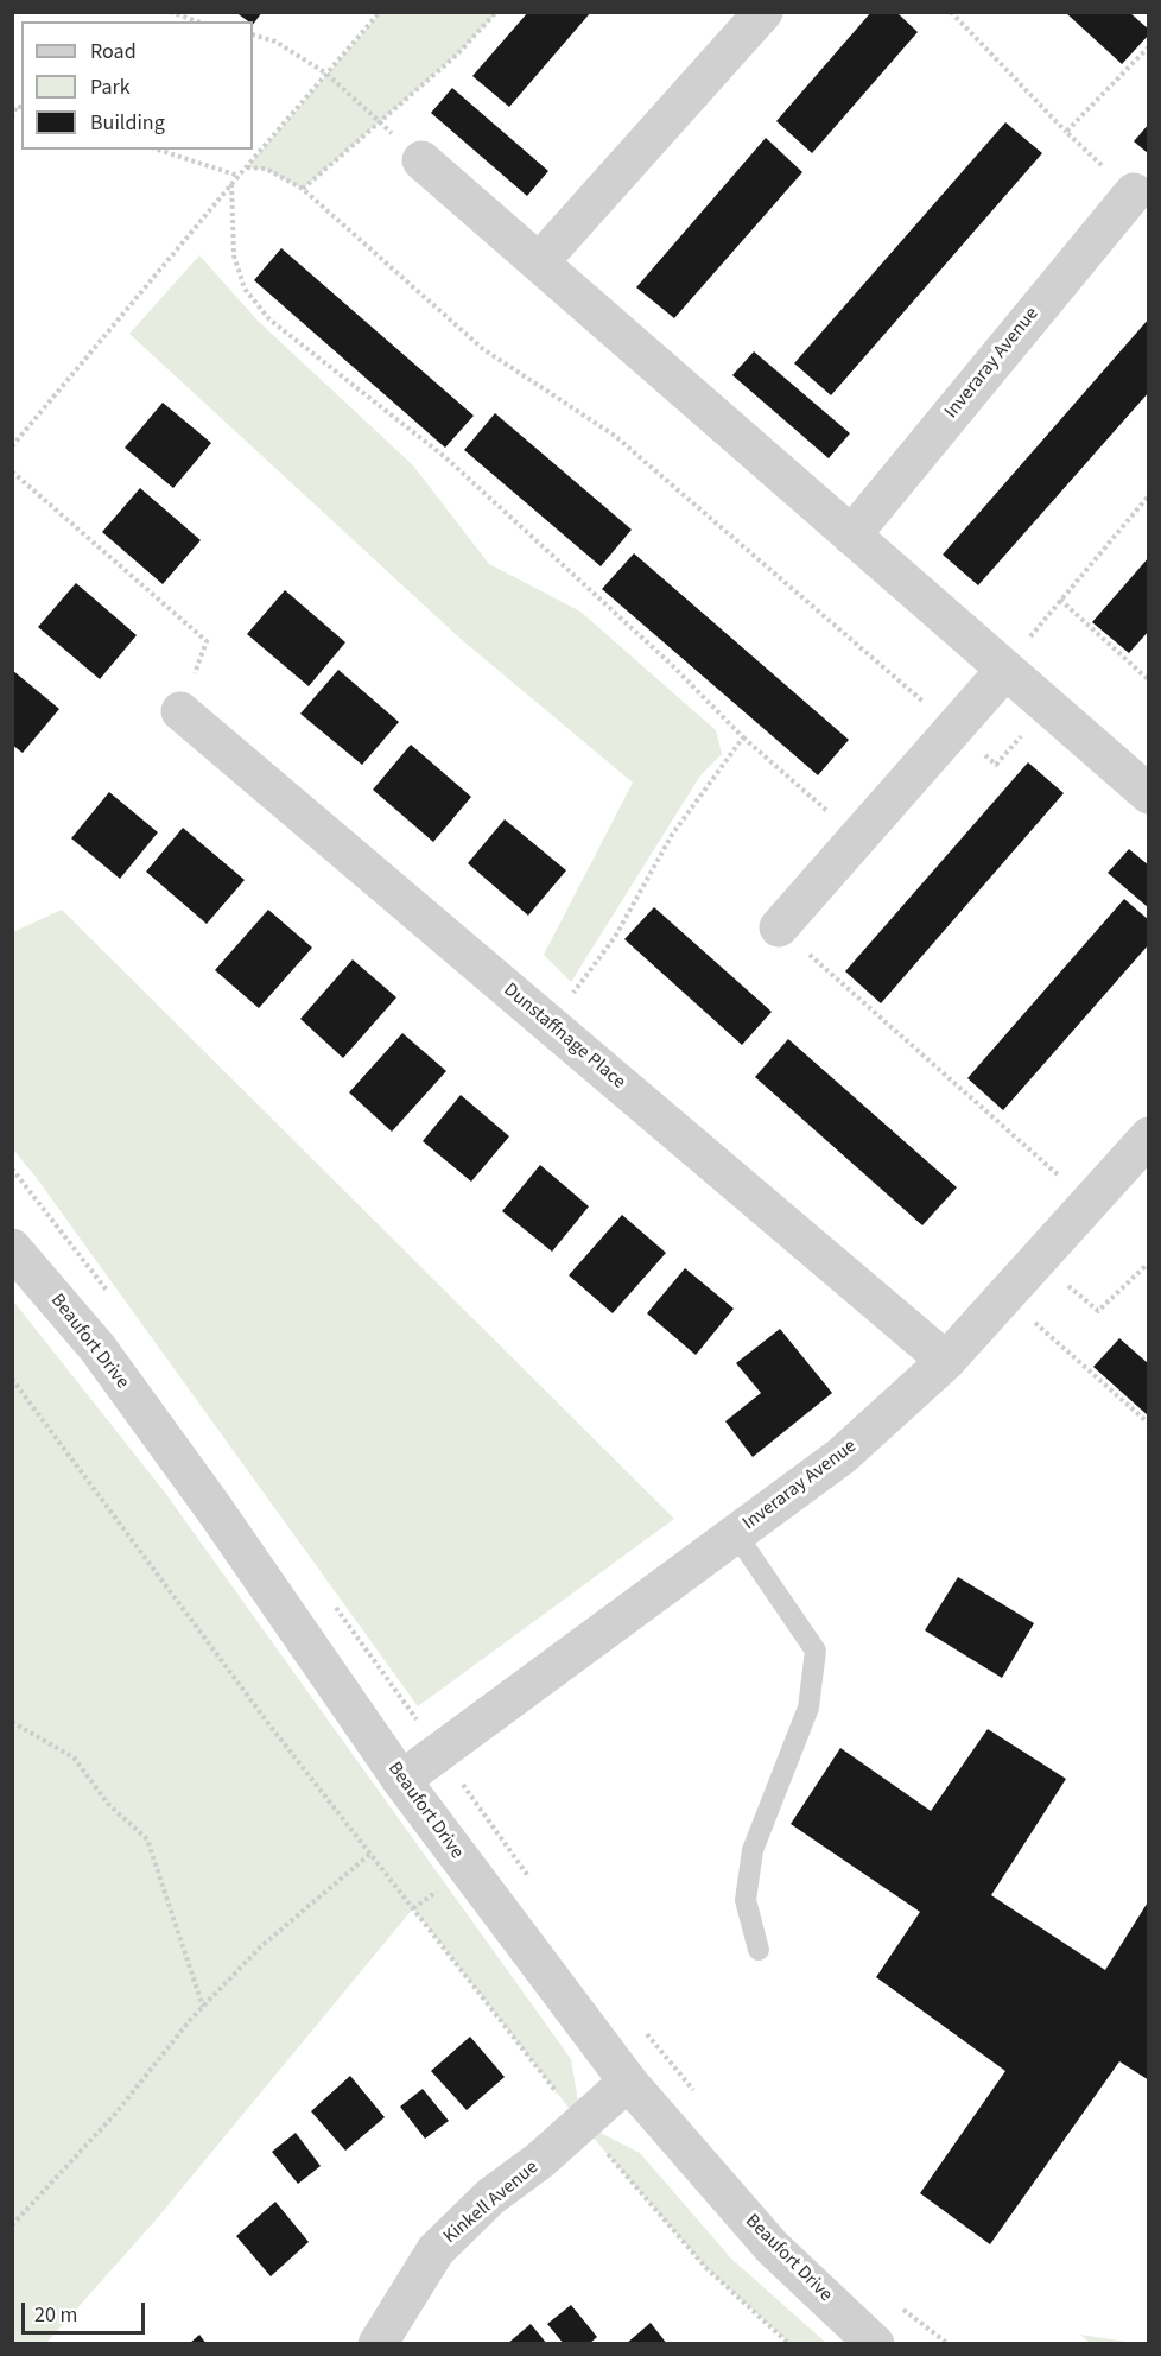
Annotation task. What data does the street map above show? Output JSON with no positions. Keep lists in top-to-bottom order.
{
  "streets": {
    "street": [
      "Inveraray Avenue",
      "Dunstaffnage Place",
      "Beaufort Drive",
      "Kinkell Avenue"
    ]
  },
  "crossings": [
    ["Inveraray Avenue", "Dunstaffnage Place"],
    ["Inveraray Avenue", "Beaufort Drive"],
    ["Beaufort Drive", "Kinkell Avenue"]
  ],
  "legend": ["Road", "Park", "Building"],
  "scale_bar": "20 m"
}
